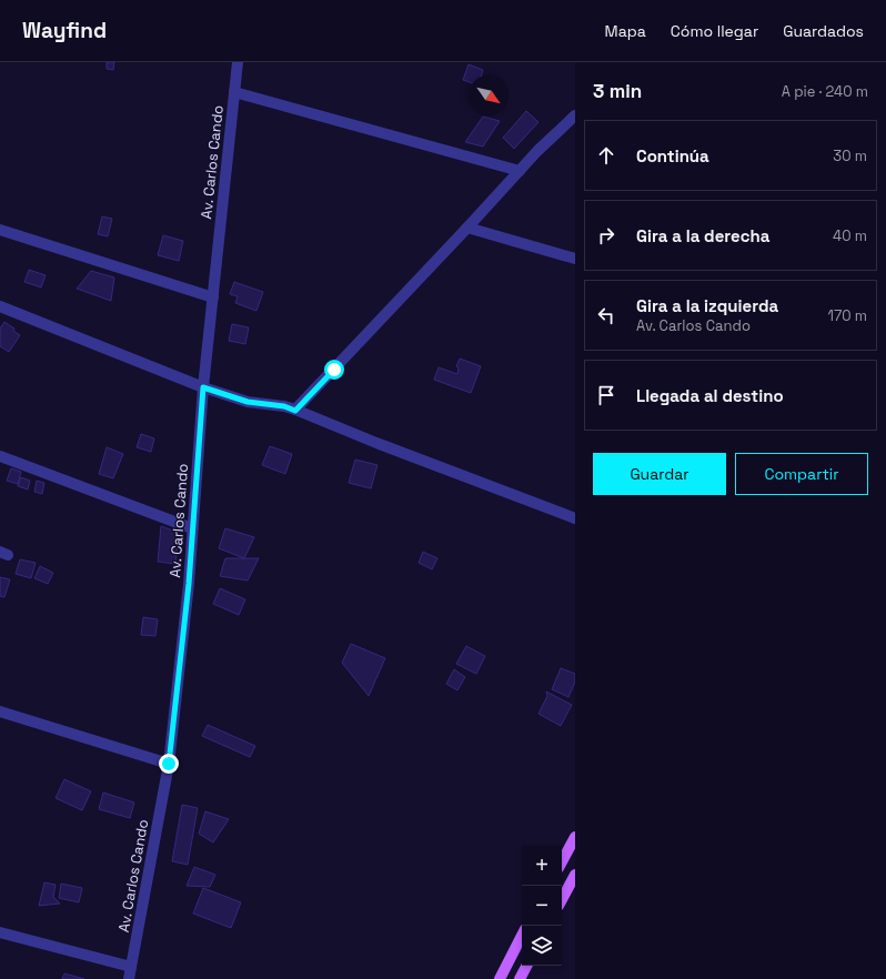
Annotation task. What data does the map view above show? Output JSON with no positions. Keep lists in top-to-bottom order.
{
  "streets": {
    "street": ["Av. Carlos Cando"]
  },
  "north": "bottom right",
  "page": {
    "header": "Wayfind",
    "nav": ["Mapa", "Cómo llegar", "Guardados"],
    "heading": ["3 min", "A pie · 240 m"],
    "list": [
      ["Continúa", "30 m"],
      ["Gira a la derecha", "40 m"],
      ["Gira a la izquierda", "Av. Carlos Cando", "170 m"],
      "Llegada al destino"
    ],
    "buttons": ["Guardar", "Compartir"],
    "map_buttons": ["+", "−"]
  }
}
